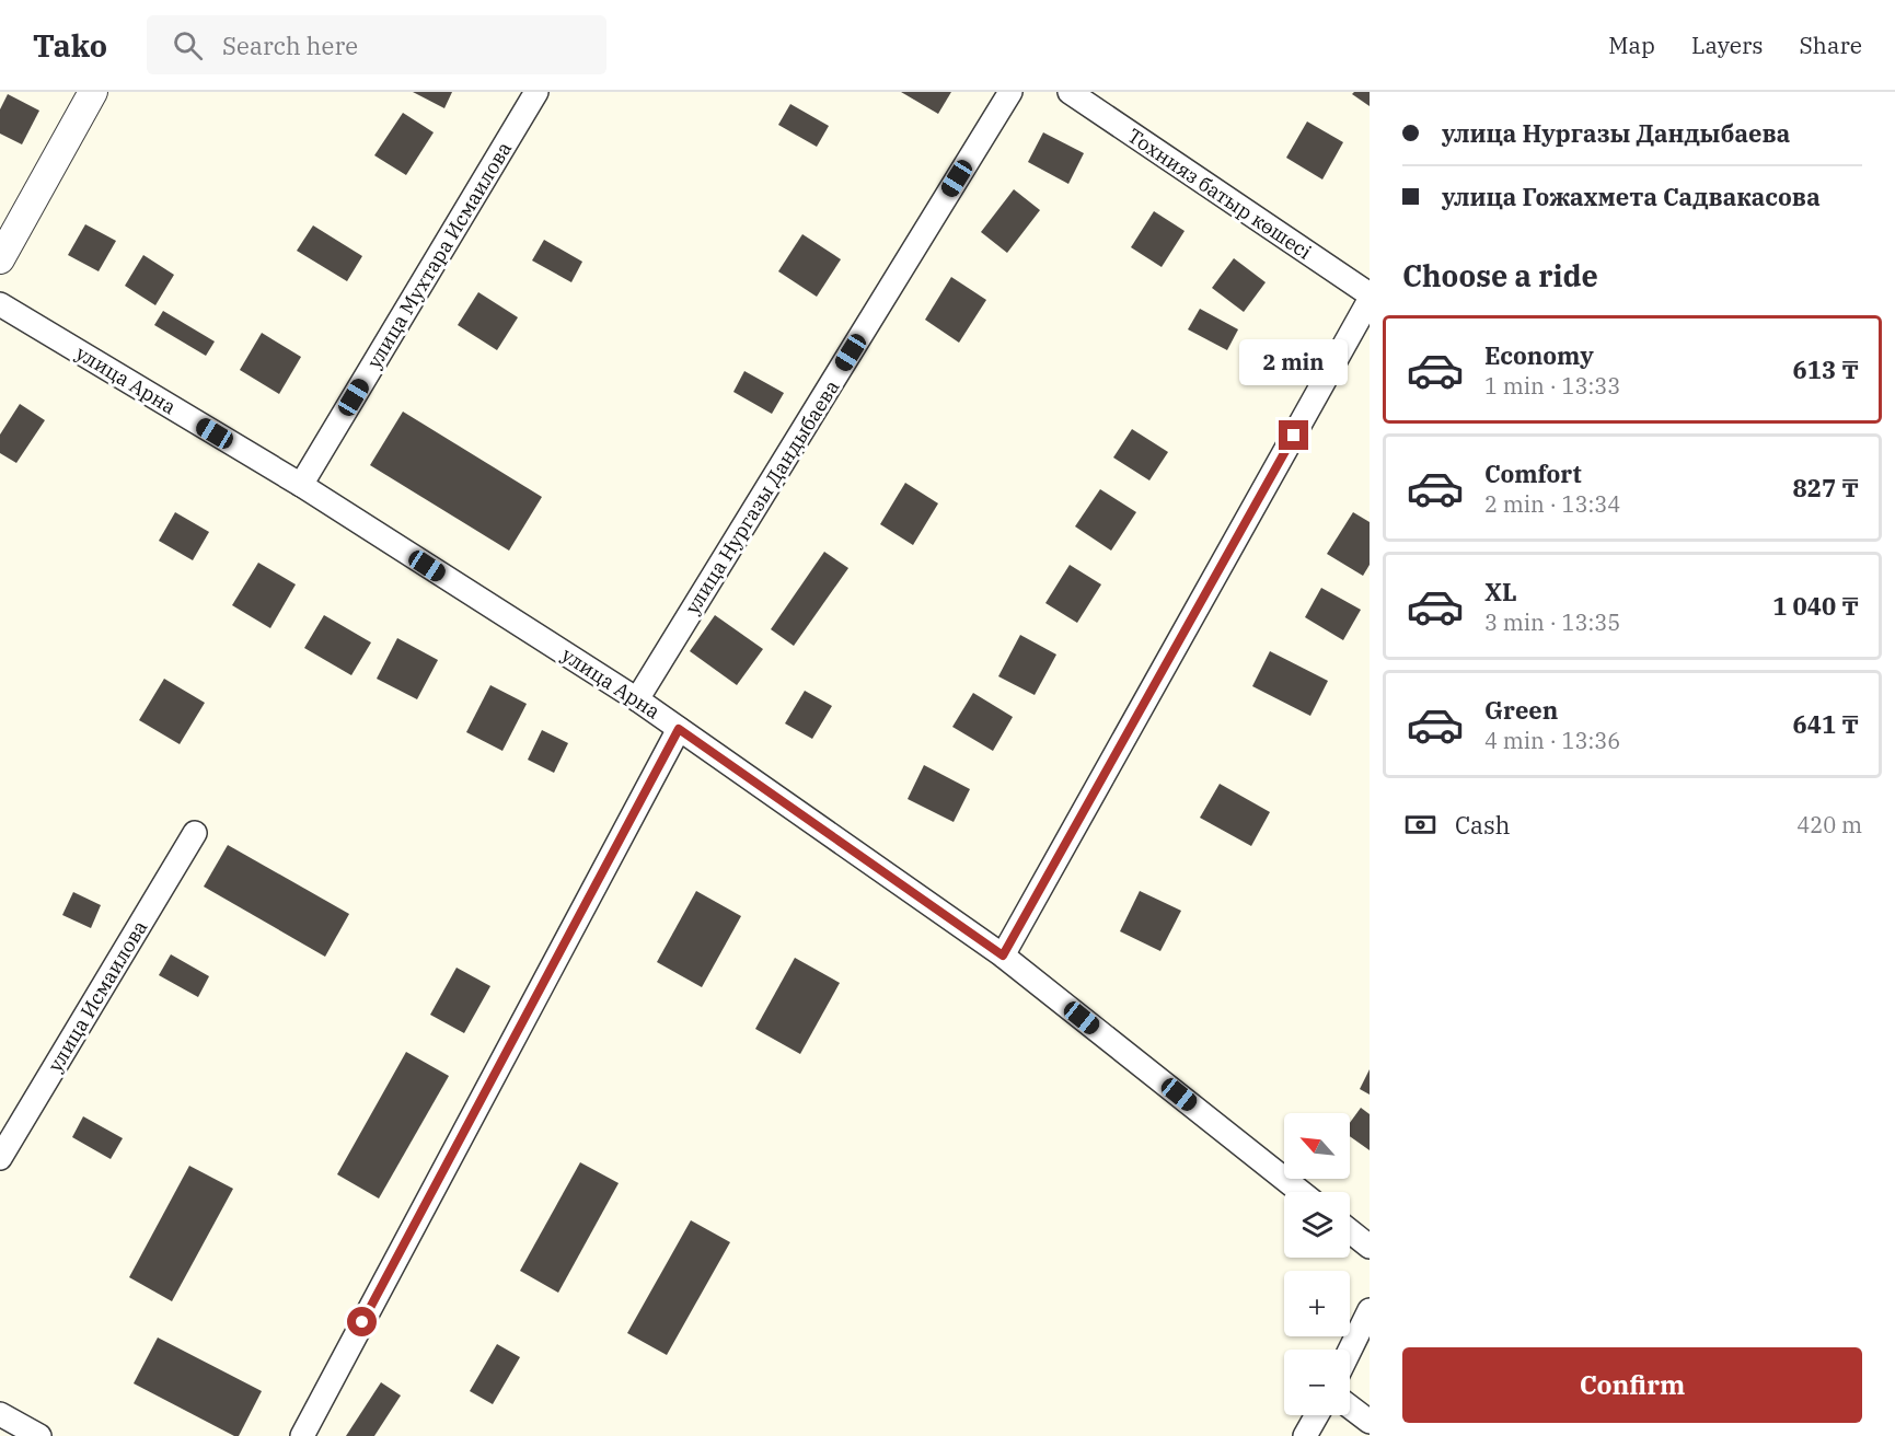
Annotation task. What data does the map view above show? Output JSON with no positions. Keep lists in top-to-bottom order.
{
  "streets": {
    "street": [
      "Тохнияз батыр көшесі",
      "улица Мухтара Исмаилова",
      "улица Арна",
      "улица Нургазы Дандыбаева",
      "улица Исмаилова"
    ]
  },
  "crossings": [
    ["улица Мухтара Исмаилова", "улица Арна"],
    ["улица Арна", "улица Нургазы Дандыбаева"]
  ],
  "north": "top left",
  "page": {
    "header": "Tako",
    "search": "Search here",
    "nav": ["Map", "Layers", "Share"],
    "banner": ["улица Нургазы Дандыбаева", "улица Гожахмета Садвакасова"],
    "heading": "Choose a ride",
    "list": [
      {
        "name": "Economy",
        "note": "1 min · 13:33",
        "value": "613 ₸"
      },
      {
        "name": "Comfort",
        "note": "2 min · 13:34",
        "value": "827 ₸"
      },
      {
        "name": "XL",
        "note": "3 min · 13:35",
        "value": "1 040 ₸"
      },
      {
        "name": "Green",
        "note": "4 min · 13:36",
        "value": "641 ₸"
      }
    ],
    "bubble": "2 min",
    "pay": ["Cash", "420 m"],
    "map_buttons": ["+", "−"],
    "buttons": "Confirm"
  }
}
